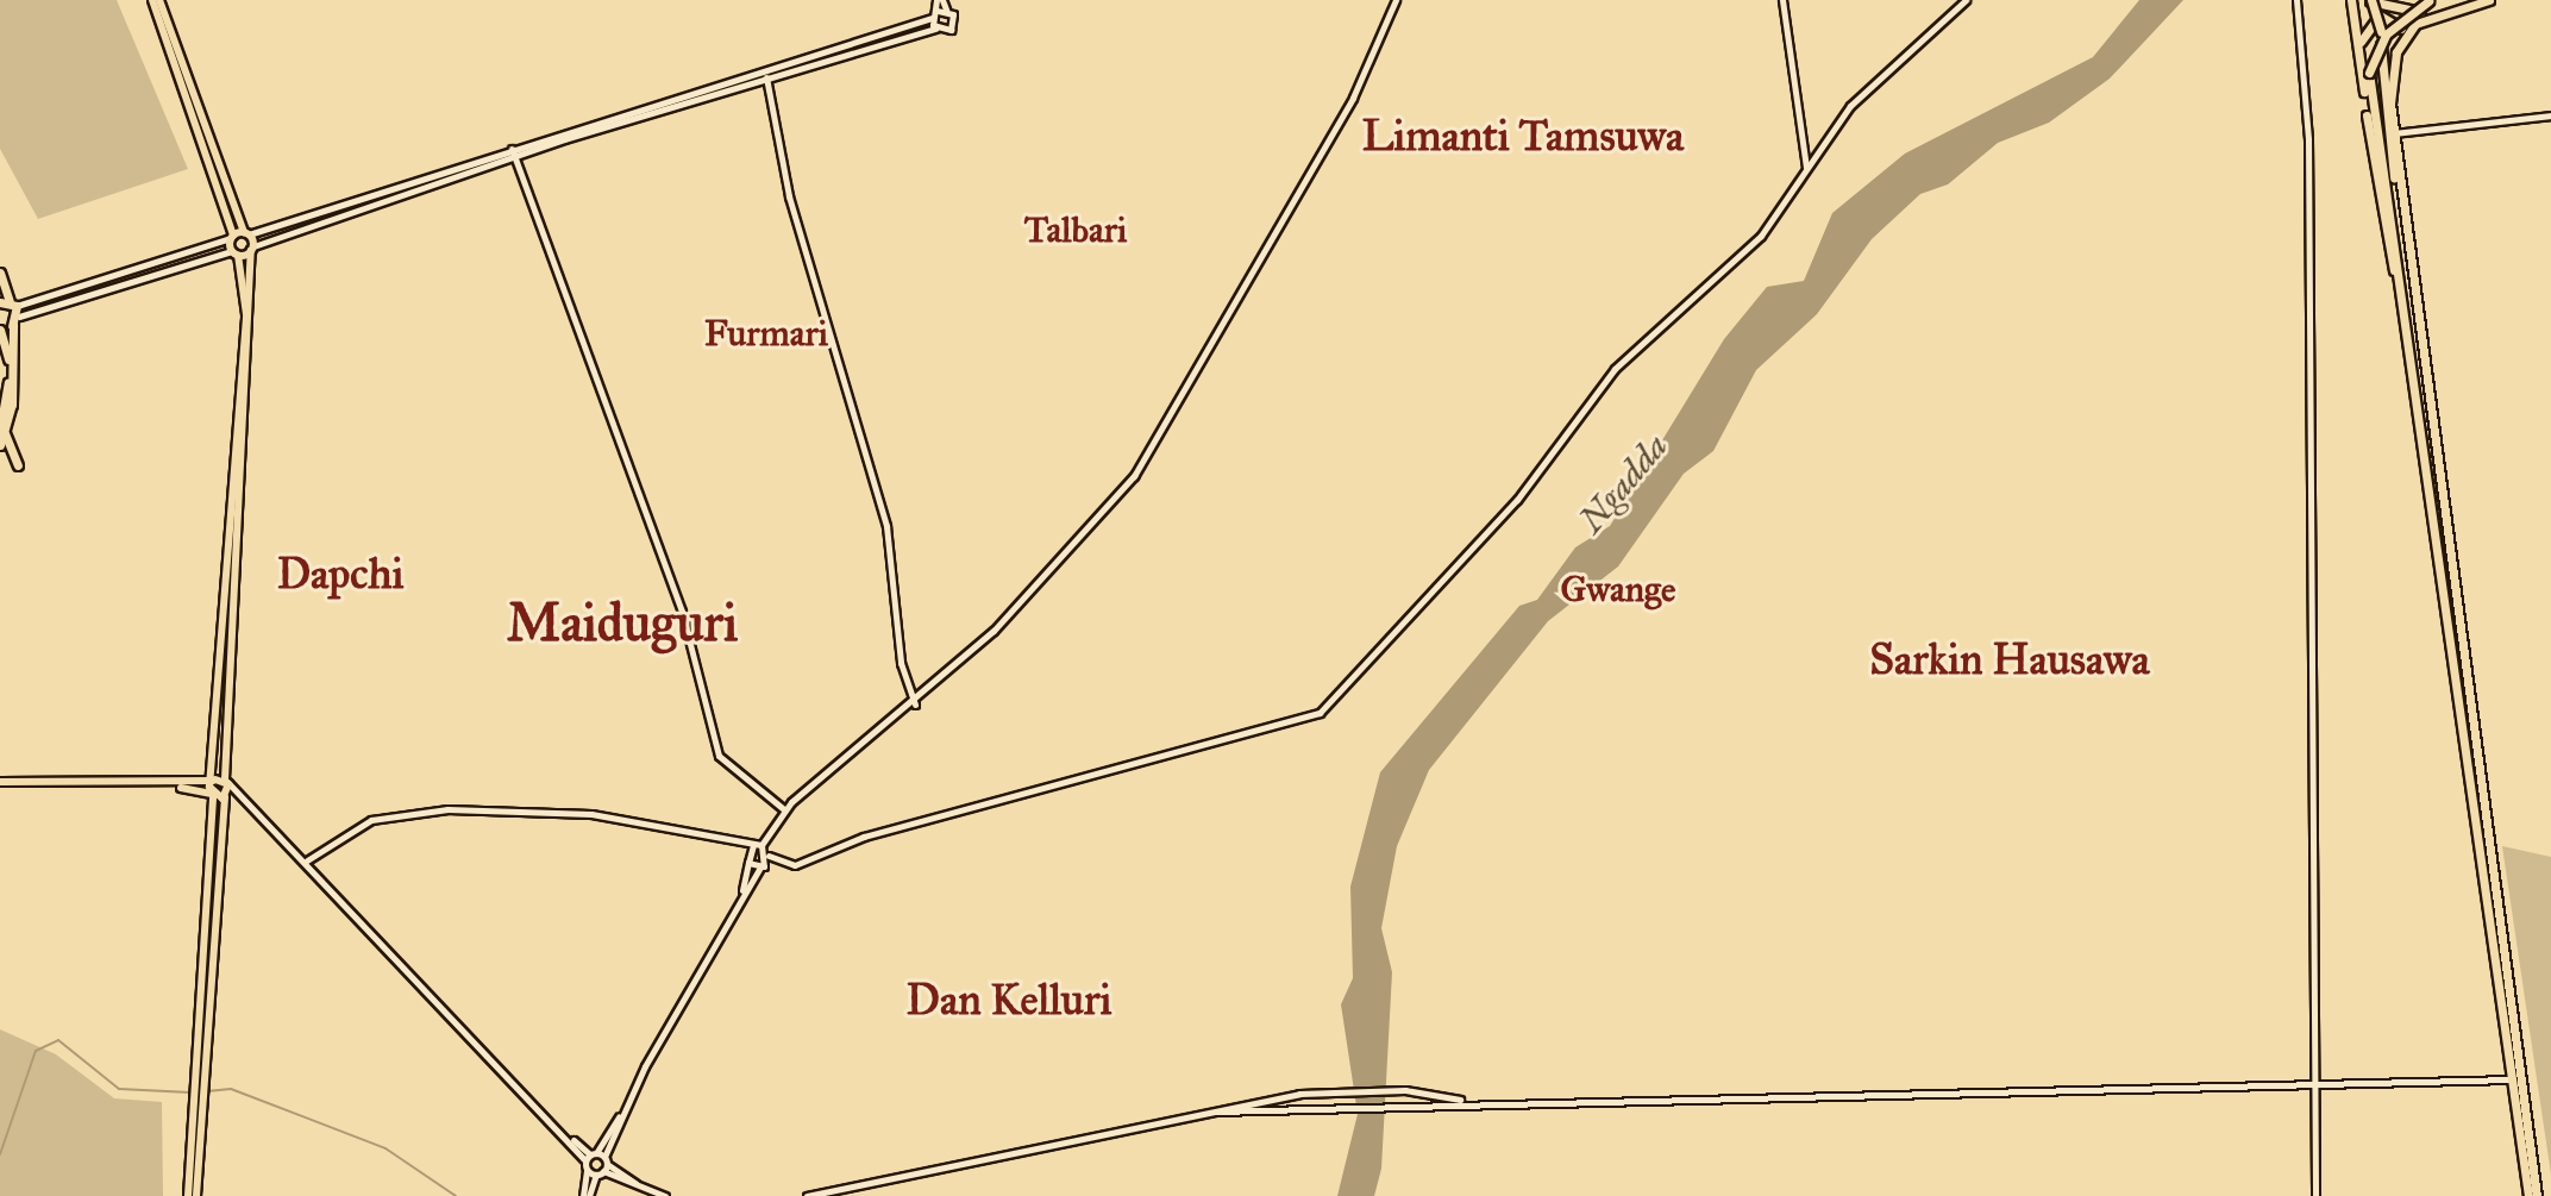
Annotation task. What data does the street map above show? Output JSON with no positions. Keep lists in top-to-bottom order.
{
  "districts": [
    "Limanti Tamsuwa",
    "Talbari",
    "Furmari",
    "Dapchi",
    "Gwange",
    "Maiduguri",
    "Sarkin Hausawa",
    "Dan Kelluri"
  ],
  "water": ["Ngadda"]
}
